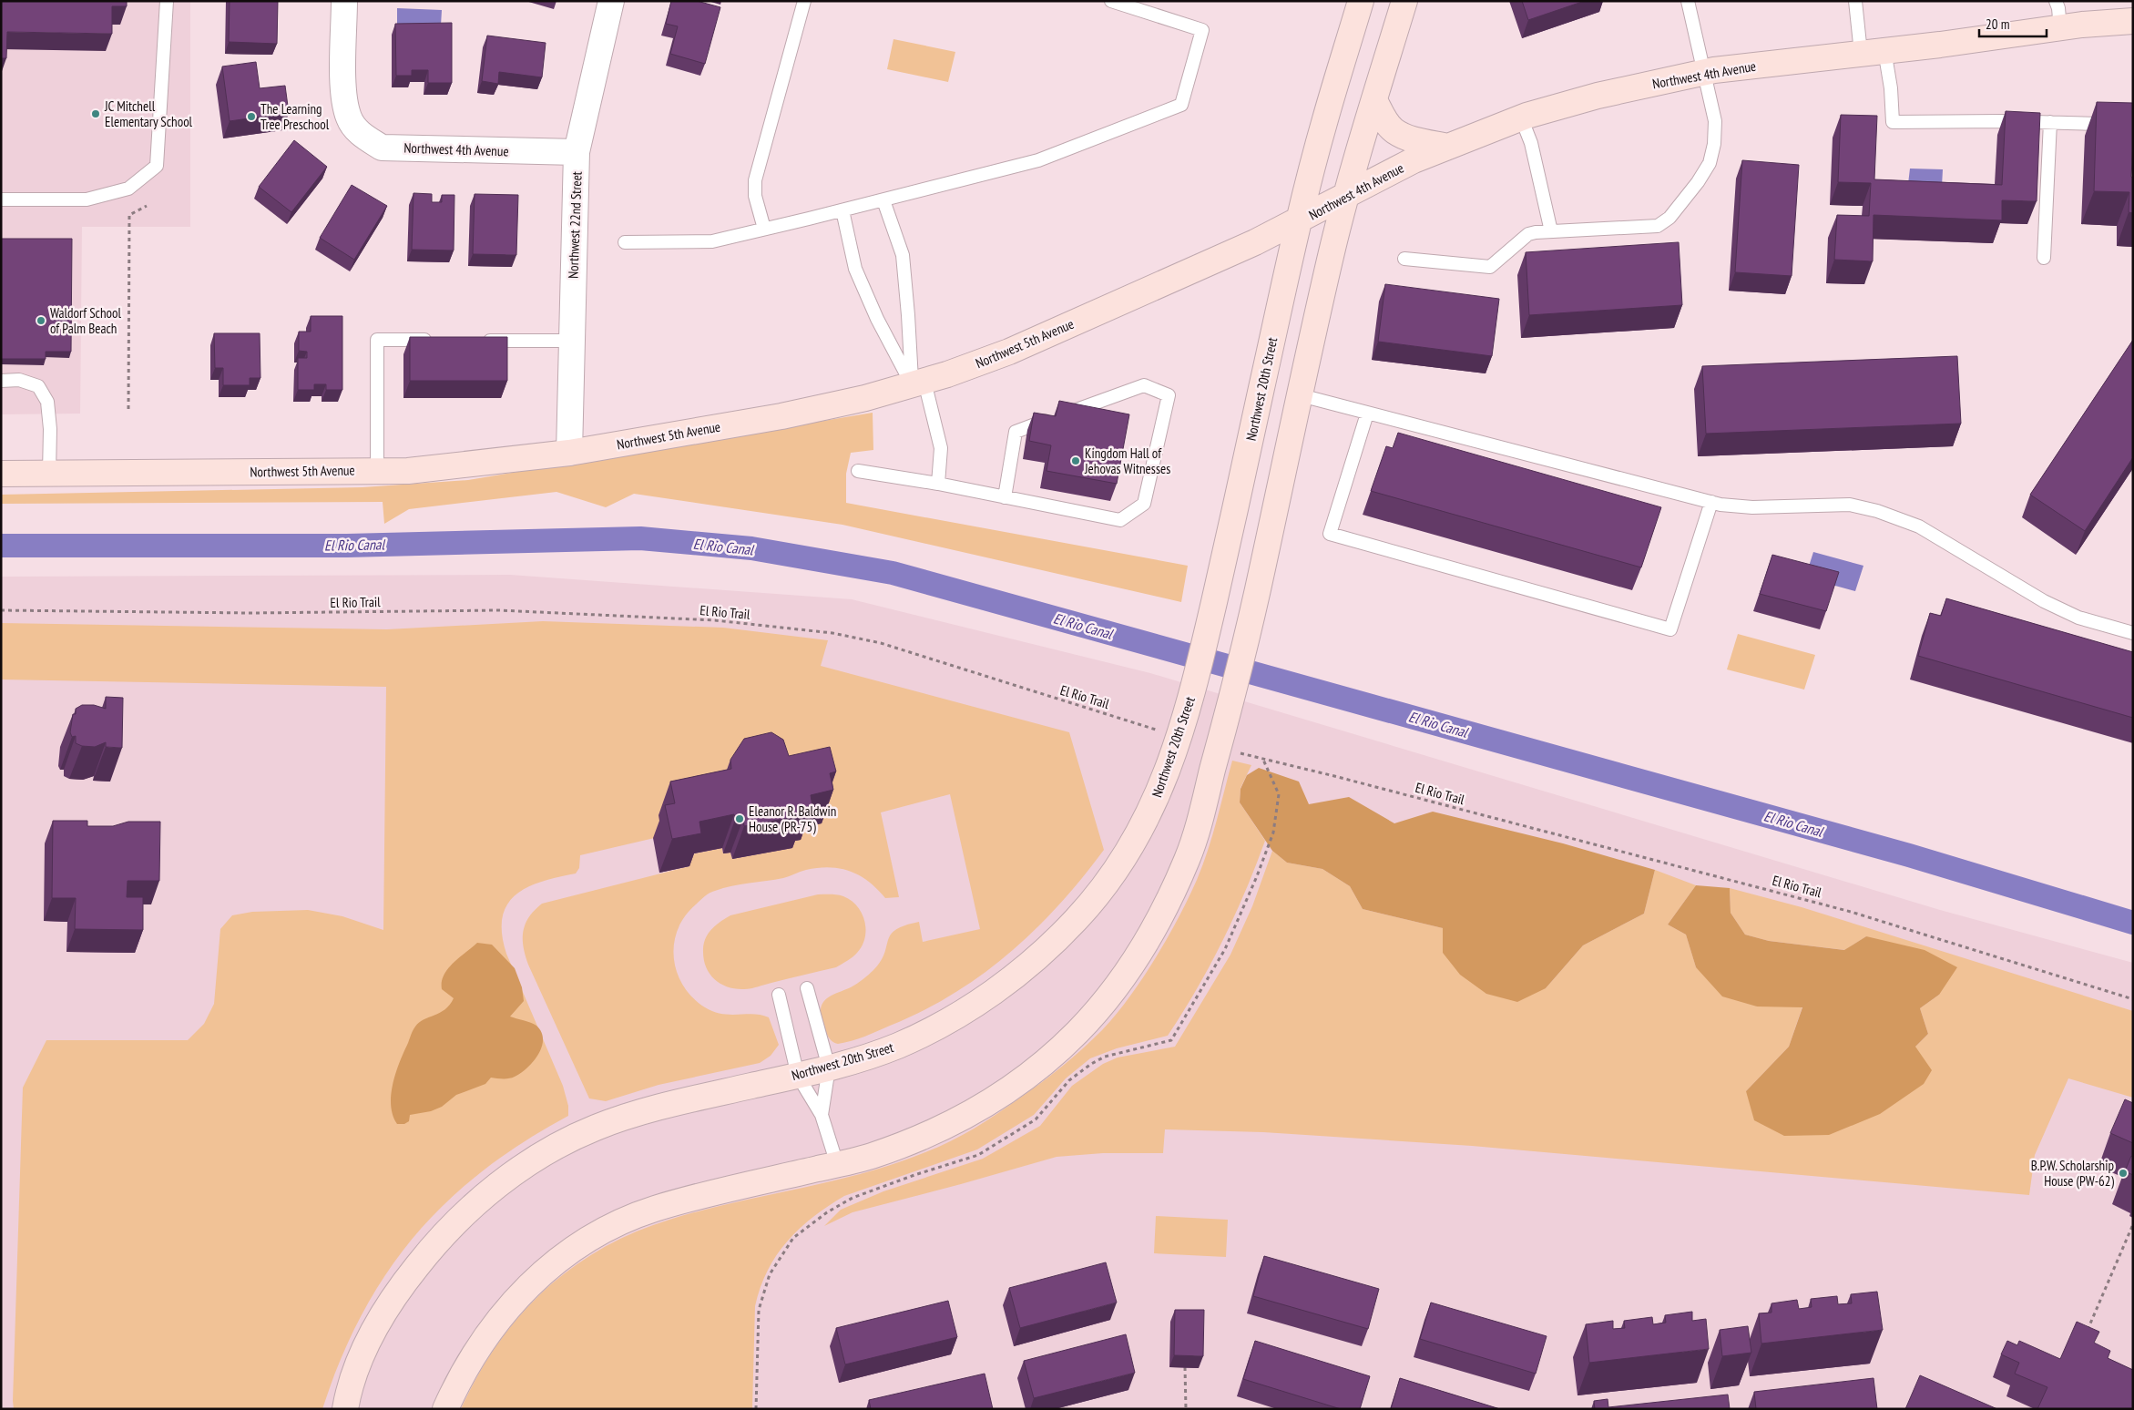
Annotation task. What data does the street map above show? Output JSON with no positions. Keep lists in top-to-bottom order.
{
  "streets": {
    "street": [
      "Northwest 4th Avenue",
      "Northwest 22nd Street",
      "Northwest 5th Avenue",
      "Northwest 20th Street"
    ],
    "path": ["El Rio Trail"]
  },
  "crossings": [
    ["Northwest 4th Avenue", "Northwest 22nd Street"],
    ["Northwest 4th Avenue", "Northwest 5th Avenue"],
    ["Northwest 4th Avenue", "Northwest 20th Street"],
    ["Northwest 22nd Street", "Northwest 5th Avenue"],
    ["Northwest 5th Avenue", "Northwest 20th Street"],
    ["Northwest 20th Street", "El Rio Trail"]
  ],
  "water": ["El Rio Canal"],
  "places": [
    "JC Mitchell Elementary School",
    "The Learning Tree Preschool",
    "Waldorf School of Palm Beach",
    "Kingdom Hall of Jehovas Witnesses",
    "Eleanor R. Baldwin House (PR-75)",
    "B.P.W. Scholarship House (PW-62)"
  ],
  "scale_bar": "20 m"
}
